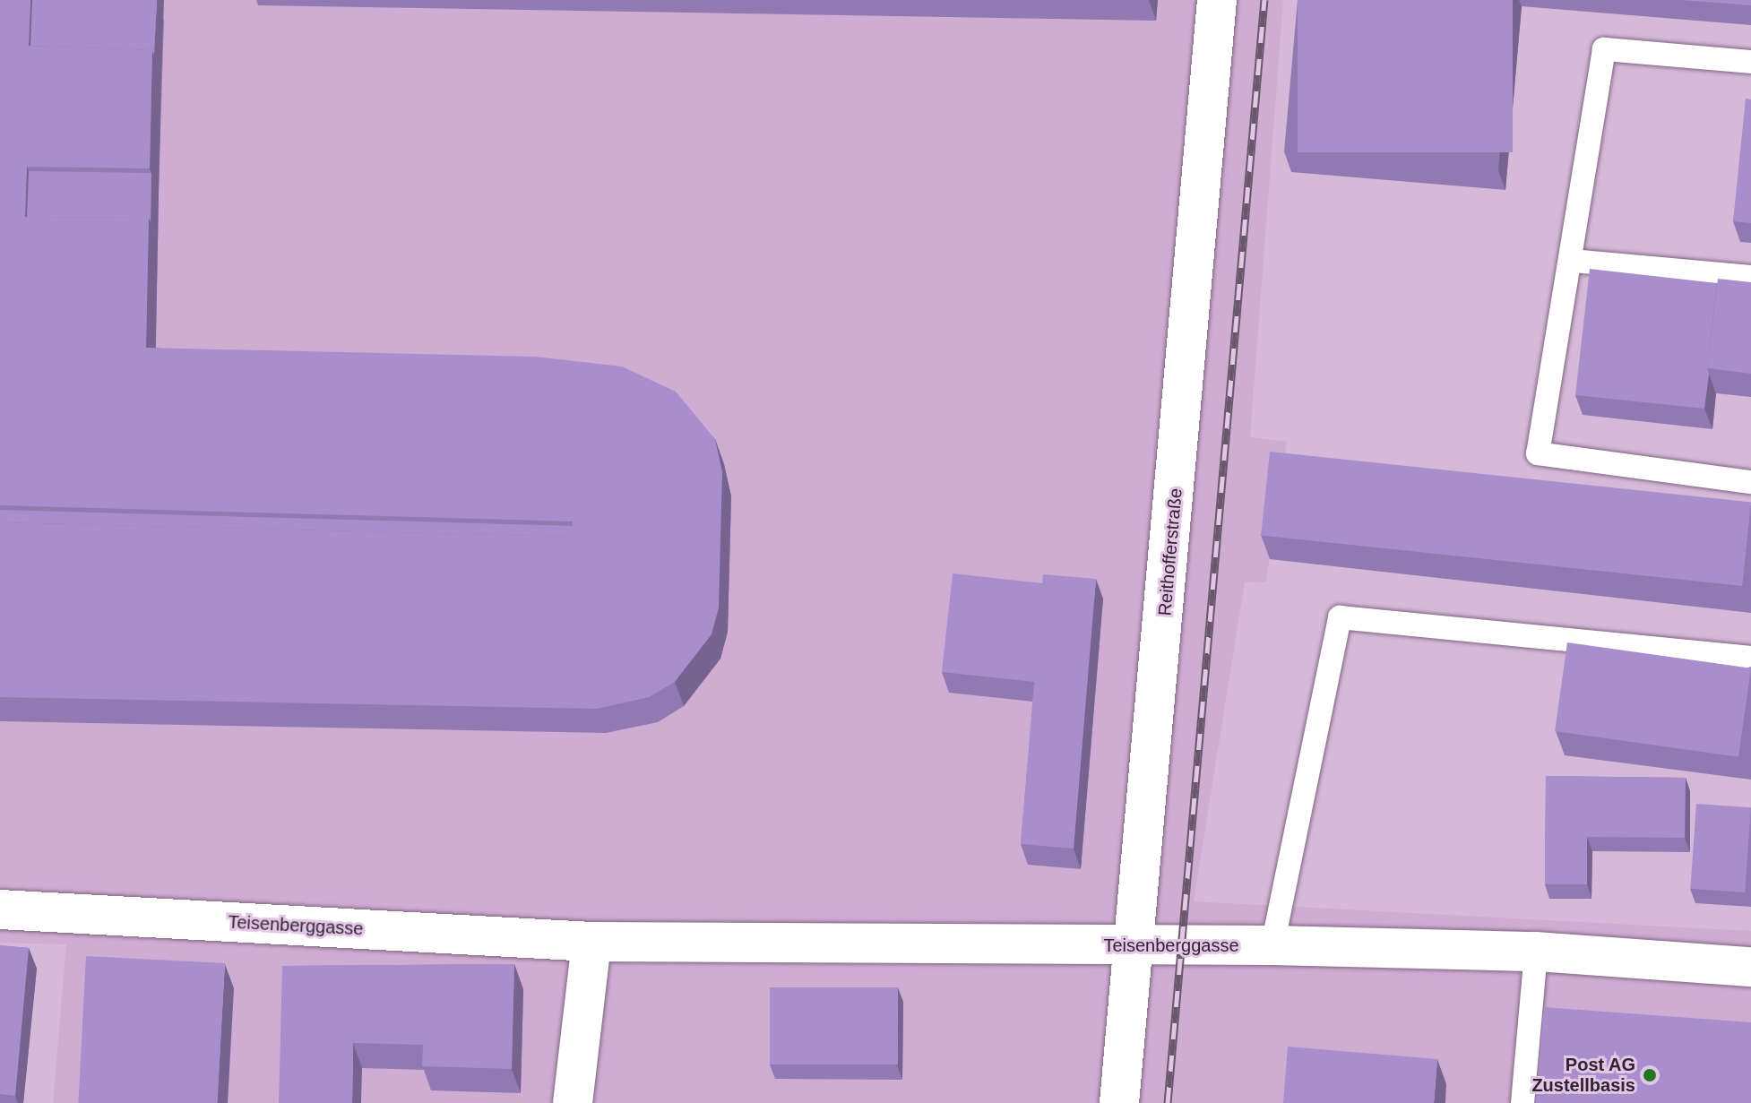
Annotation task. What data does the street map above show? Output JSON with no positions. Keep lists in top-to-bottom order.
{
  "streets": {
    "street": ["Reithofferstraße", "Teisenberggasse"]
  },
  "crossings": [
    ["Reithofferstraße", "Teisenberggasse"]
  ],
  "places": ["Post AG Zustellbasis"]
}
